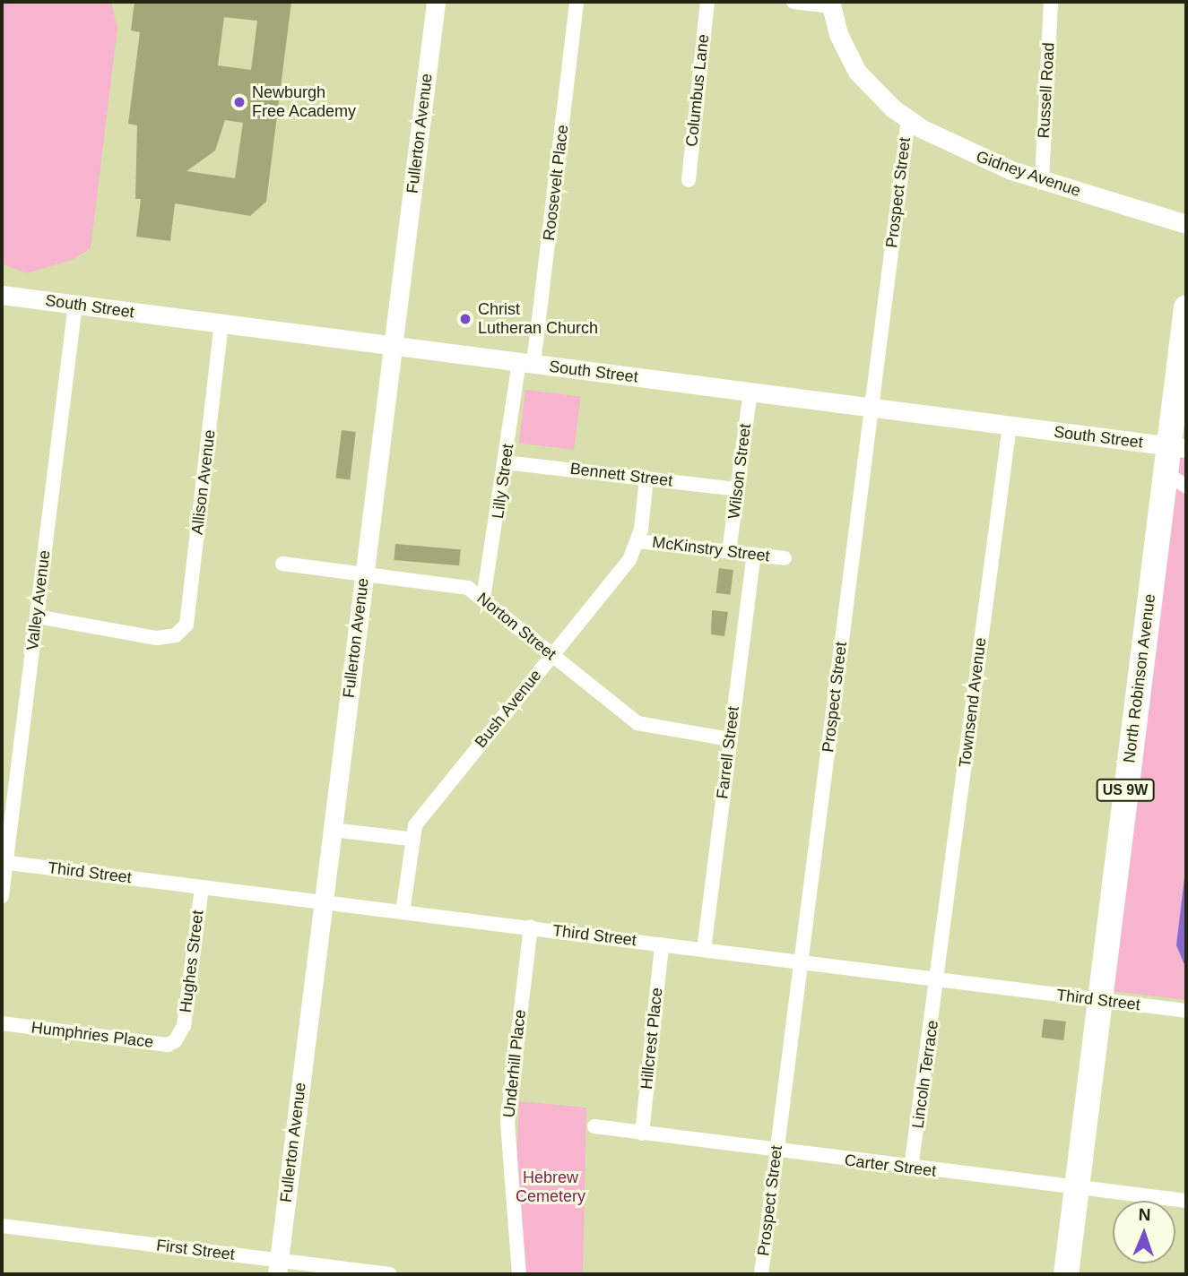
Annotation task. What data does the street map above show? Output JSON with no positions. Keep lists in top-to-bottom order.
{
  "streets": {
    "highway": ["North Robinson Avenue", "US 9W"],
    "street": [
      "Columbus Lane",
      "Russell Road",
      "Fullerton Avenue",
      "Gidney Avenue",
      "Roosevelt Place",
      "Prospect Street",
      "South Street",
      "Wilson Street",
      "Bennett Street",
      "Lilly Street",
      "Allison Avenue",
      "McKinstry Street",
      "Valley Avenue",
      "Norton Street",
      "Townsend Avenue",
      "Bush Avenue",
      "Farrell Street",
      "Third Street",
      "Hughes Street",
      "Humphries Place",
      "Hillcrest Place",
      "Underhill Place",
      "Lincoln Terrace",
      "Carter Street",
      "First Street"
    ]
  },
  "crossings": [
    ["Russell Road", "Gidney Avenue"],
    ["Fullerton Avenue", "South Street"],
    ["Fullerton Avenue", "Norton Street"],
    ["Fullerton Avenue", "Third Street"],
    ["Fullerton Avenue", "First Street"],
    ["Gidney Avenue", "Prospect Street"],
    ["Roosevelt Place", "South Street"],
    ["Roosevelt Place", "Lilly Street"],
    ["Prospect Street", "South Street"],
    ["Prospect Street", "Third Street"],
    ["Prospect Street", "Carter Street"],
    ["South Street", "Wilson Street"],
    ["South Street", "Lilly Street"],
    ["South Street", "Allison Avenue"],
    ["South Street", "Valley Avenue"],
    ["South Street", "North Robinson Avenue"],
    ["South Street", "Townsend Avenue"],
    ["Wilson Street", "Bennett Street"],
    ["Wilson Street", "McKinstry Street"],
    ["Bennett Street", "Lilly Street"],
    ["Bennett Street", "Bush Avenue"],
    ["Lilly Street", "Norton Street"],
    ["Allison Avenue", "Valley Avenue"],
    ["McKinstry Street", "Bush Avenue"],
    ["McKinstry Street", "Farrell Street"],
    ["Valley Avenue", "Third Street"],
    ["Norton Street", "Bush Avenue"],
    ["Norton Street", "Farrell Street"],
    ["North Robinson Avenue", "Third Street"],
    ["North Robinson Avenue", "Carter Street"],
    ["Townsend Avenue", "Third Street"],
    ["Townsend Avenue", "Lincoln Terrace"],
    ["Bush Avenue", "Third Street"],
    ["Farrell Street", "Third Street"],
    ["Third Street", "Hughes Street"],
    ["Third Street", "Hillcrest Place"],
    ["Third Street", "Underhill Place"],
    ["Third Street", "Lincoln Terrace"],
    ["Hughes Street", "Humphries Place"],
    ["Hillcrest Place", "Carter Street"],
    ["Lincoln Terrace", "Carter Street"]
  ],
  "parks": ["Hebrew Cemetery"],
  "places": ["Newburgh Free Academy", "Christ Lutheran Church"],
  "north": "top"
}
